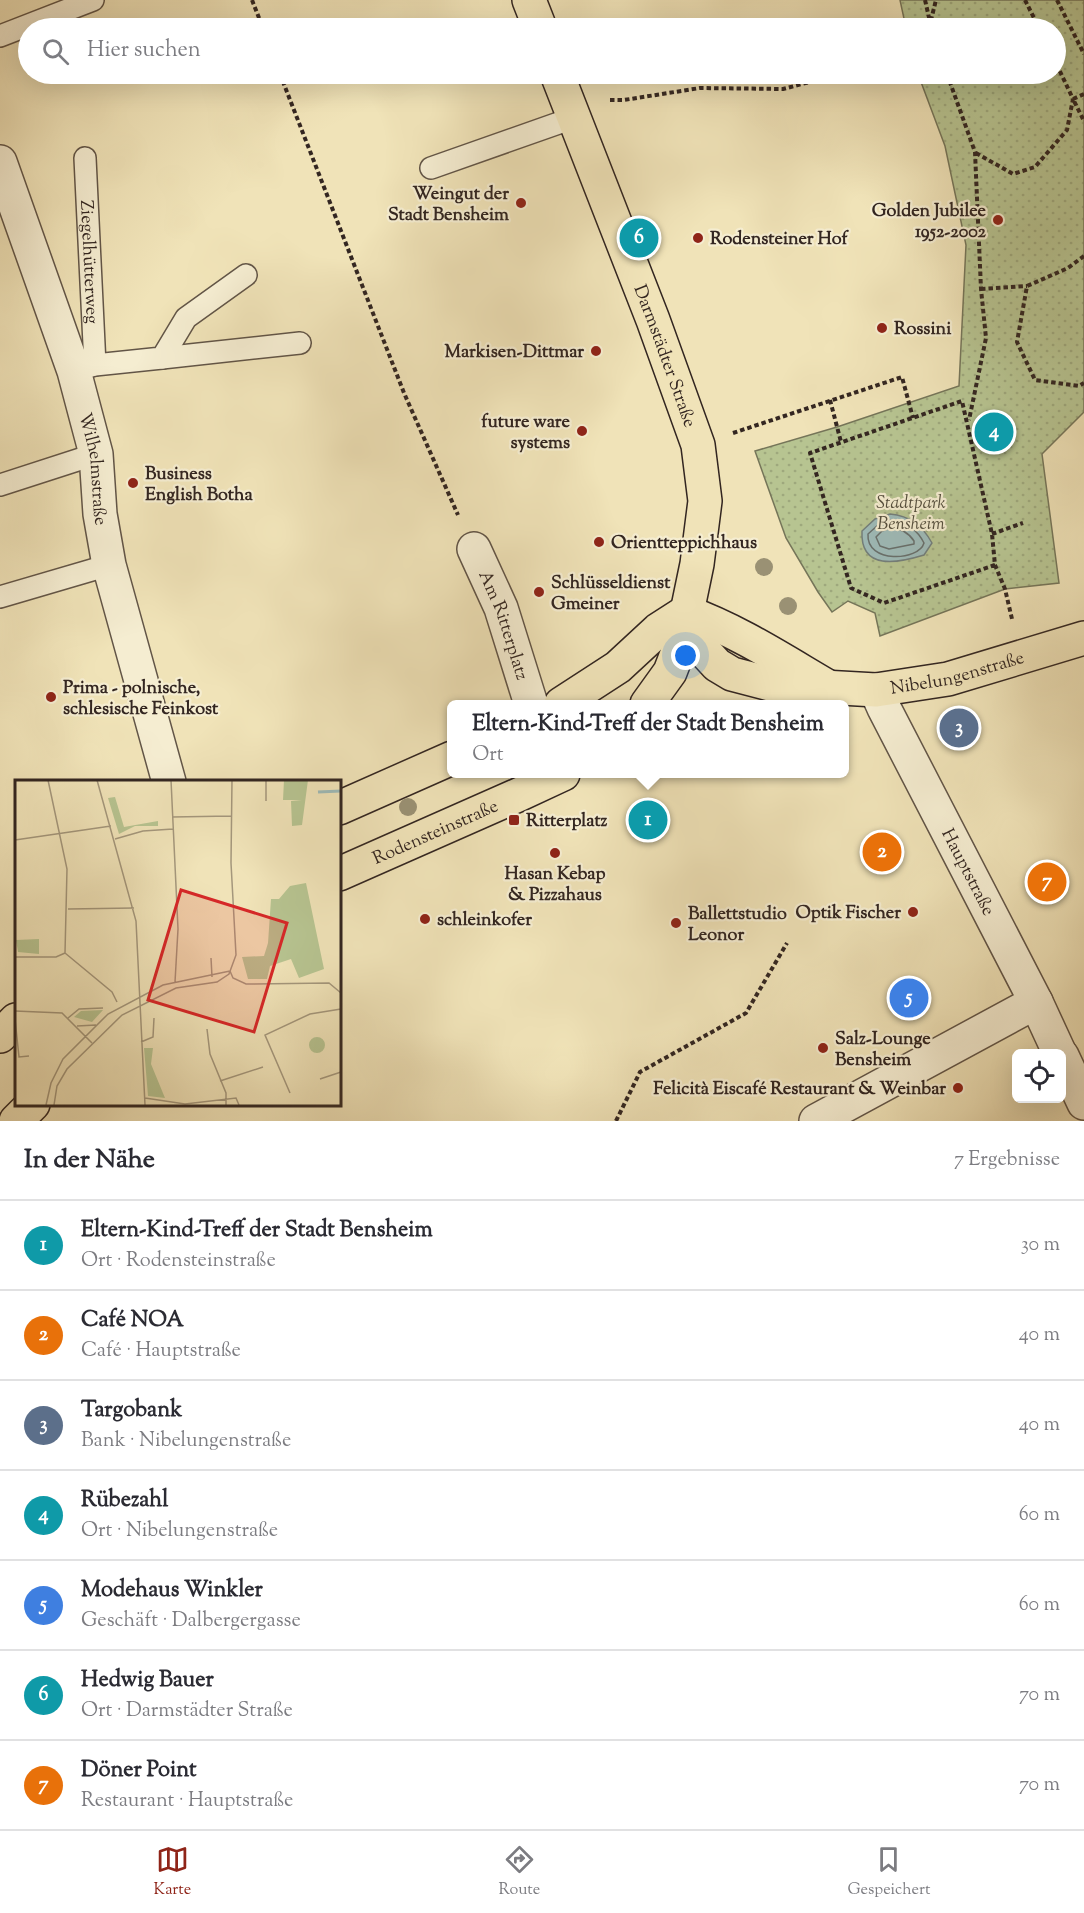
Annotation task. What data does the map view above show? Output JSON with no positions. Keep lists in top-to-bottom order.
{
  "streets": {
    "main road": ["Darmstädter Straße", "Nibelungenstraße", "Rodensteinstraße"],
    "street": ["Wilhelmstraße", "Am Ritterplatz", "Hauptstraße"],
    "lane": ["Ziegelhütterweg"]
  },
  "crossings": [
    ["Ziegelhütterweg", "Wilhelmstraße"],
    ["Darmstädter Straße", "Nibelungenstraße"],
    ["Nibelungenstraße", "Hauptstraße"]
  ],
  "parks": ["Stadtpark Bensheim"],
  "places": {
    "other": [
      "Weingut der Stadt Bensheim",
      "Golden Jubilee 1952-2002",
      "Rodensteiner Hof",
      "Rossini",
      "Markisen-Dittmar",
      "future ware systems",
      "Business English Botha",
      "Orientteppichhaus",
      "Schlüsseldienst Gmeiner",
      "Prima - polnische, schlesische Feinkost",
      "Hasan Kebap & Pizzahaus",
      "Optik Fischer",
      "schleinkofer",
      "Ballettstudio Leonor",
      "Salz-Lounge Bensheim",
      "Felicità Eiscafé Restaurant & Weinbar"
    ],
    "transit": ["Ritterplatz"]
  },
  "page": {
    "search": "Hier suchen",
    "pins": [
      "6",
      "4",
      "3",
      "1",
      "2",
      "7",
      "5"
    ],
    "popup": ["Eltern-Kind-Treff der Stadt Bensheim", "Ort"],
    "heading": ["In der Nähe", "7 Ergebnisse"],
    "list": [
      {
        "mark": "1",
        "name": "Eltern-Kind-Treff der Stadt Bensheim",
        "note": "Ort · Rodensteinstraße",
        "value": "30 m"
      },
      {
        "mark": "2",
        "name": "Café NOA",
        "note": "Café · Hauptstraße",
        "value": "40 m"
      },
      {
        "mark": "3",
        "name": "Targobank",
        "note": "Bank · Nibelungenstraße",
        "value": "40 m"
      },
      {
        "mark": "4",
        "name": "Rübezahl",
        "note": "Ort · Nibelungenstraße",
        "value": "60 m"
      },
      {
        "mark": "5",
        "name": "Modehaus Winkler",
        "note": "Geschäft · Dalbergergasse",
        "value": "60 m"
      },
      {
        "mark": "6",
        "name": "Hedwig Bauer",
        "note": "Ort · Darmstädter Straße",
        "value": "70 m"
      },
      {
        "mark": "7",
        "name": "Döner Point",
        "note": "Restaurant · Hauptstraße",
        "value": "70 m"
      }
    ],
    "nav": ["Karte", "Route", "Gespeichert"]
  }
}
